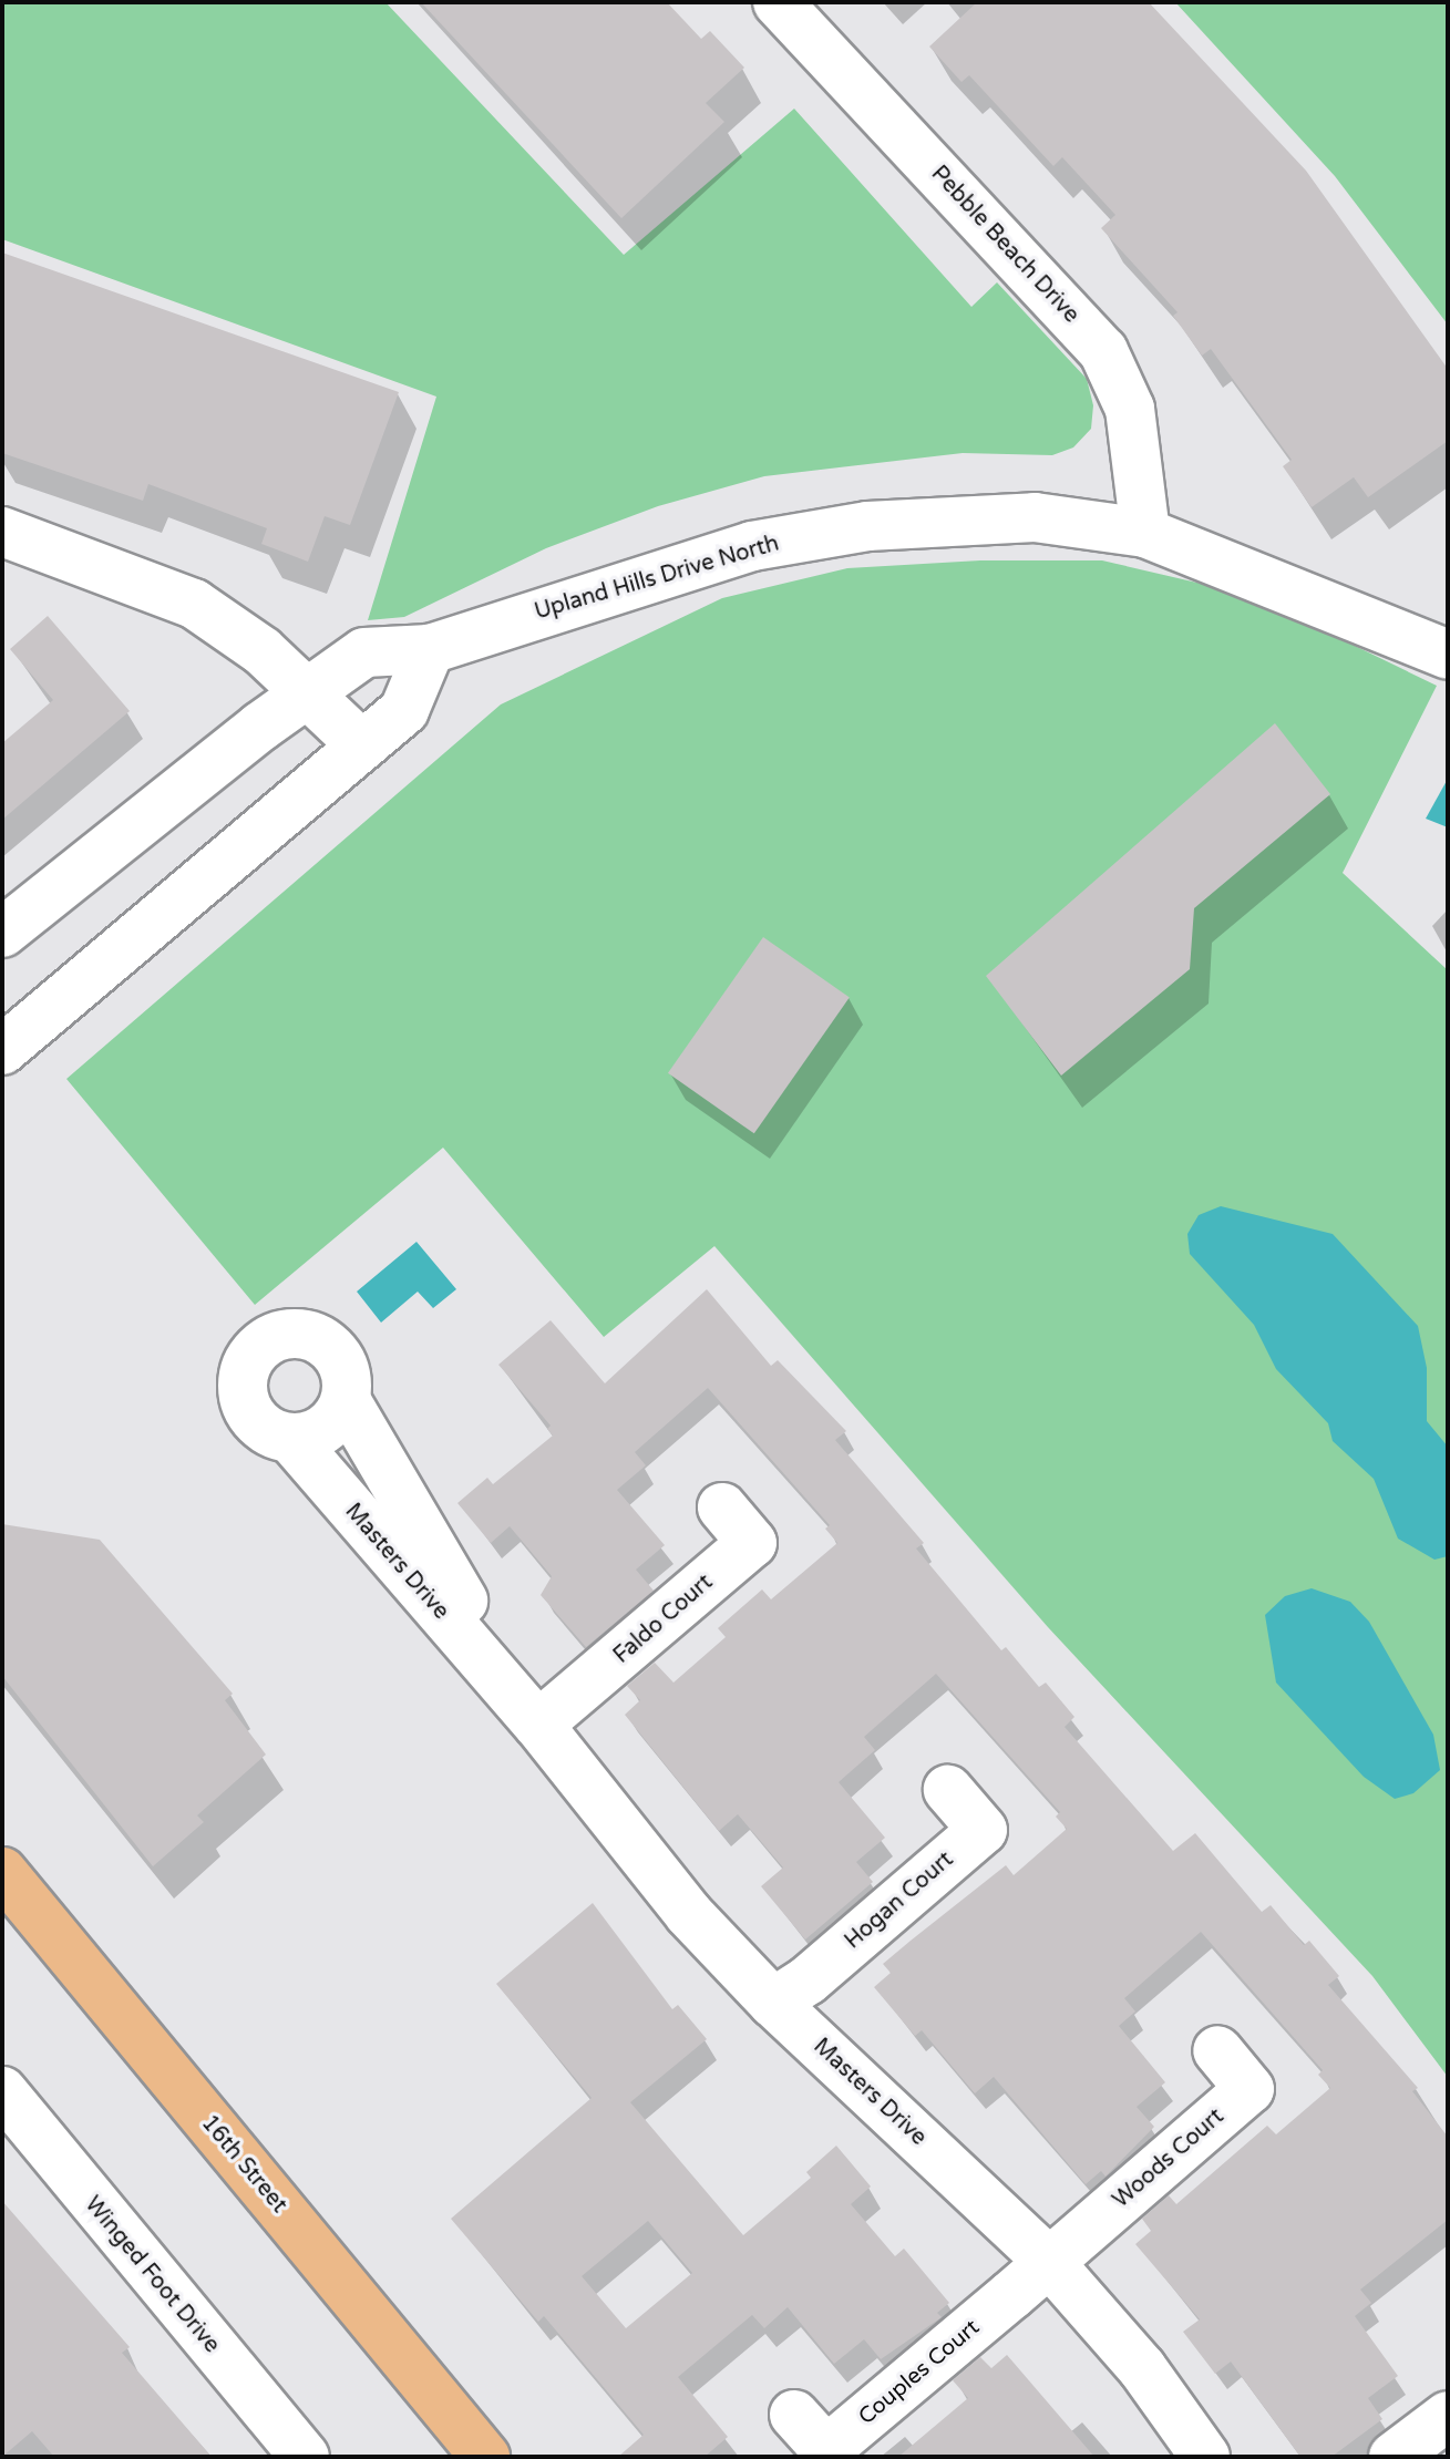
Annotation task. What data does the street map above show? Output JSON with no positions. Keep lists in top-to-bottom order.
{
  "streets": {
    "main road": ["16th Street"],
    "street": [
      "Pebble Beach Drive",
      "Upland Hills Drive North",
      "Masters Drive",
      "Faldo Court",
      "Hogan Court",
      "Woods Court",
      "Winged Foot Drive",
      "Couples Court"
    ]
  },
  "crossings": [
    ["Pebble Beach Drive", "Upland Hills Drive North"],
    ["Masters Drive", "Faldo Court"],
    ["Masters Drive", "Hogan Court"],
    ["Masters Drive", "Woods Court"],
    ["Masters Drive", "Couples Court"],
    ["Woods Court", "Couples Court"]
  ]
}
